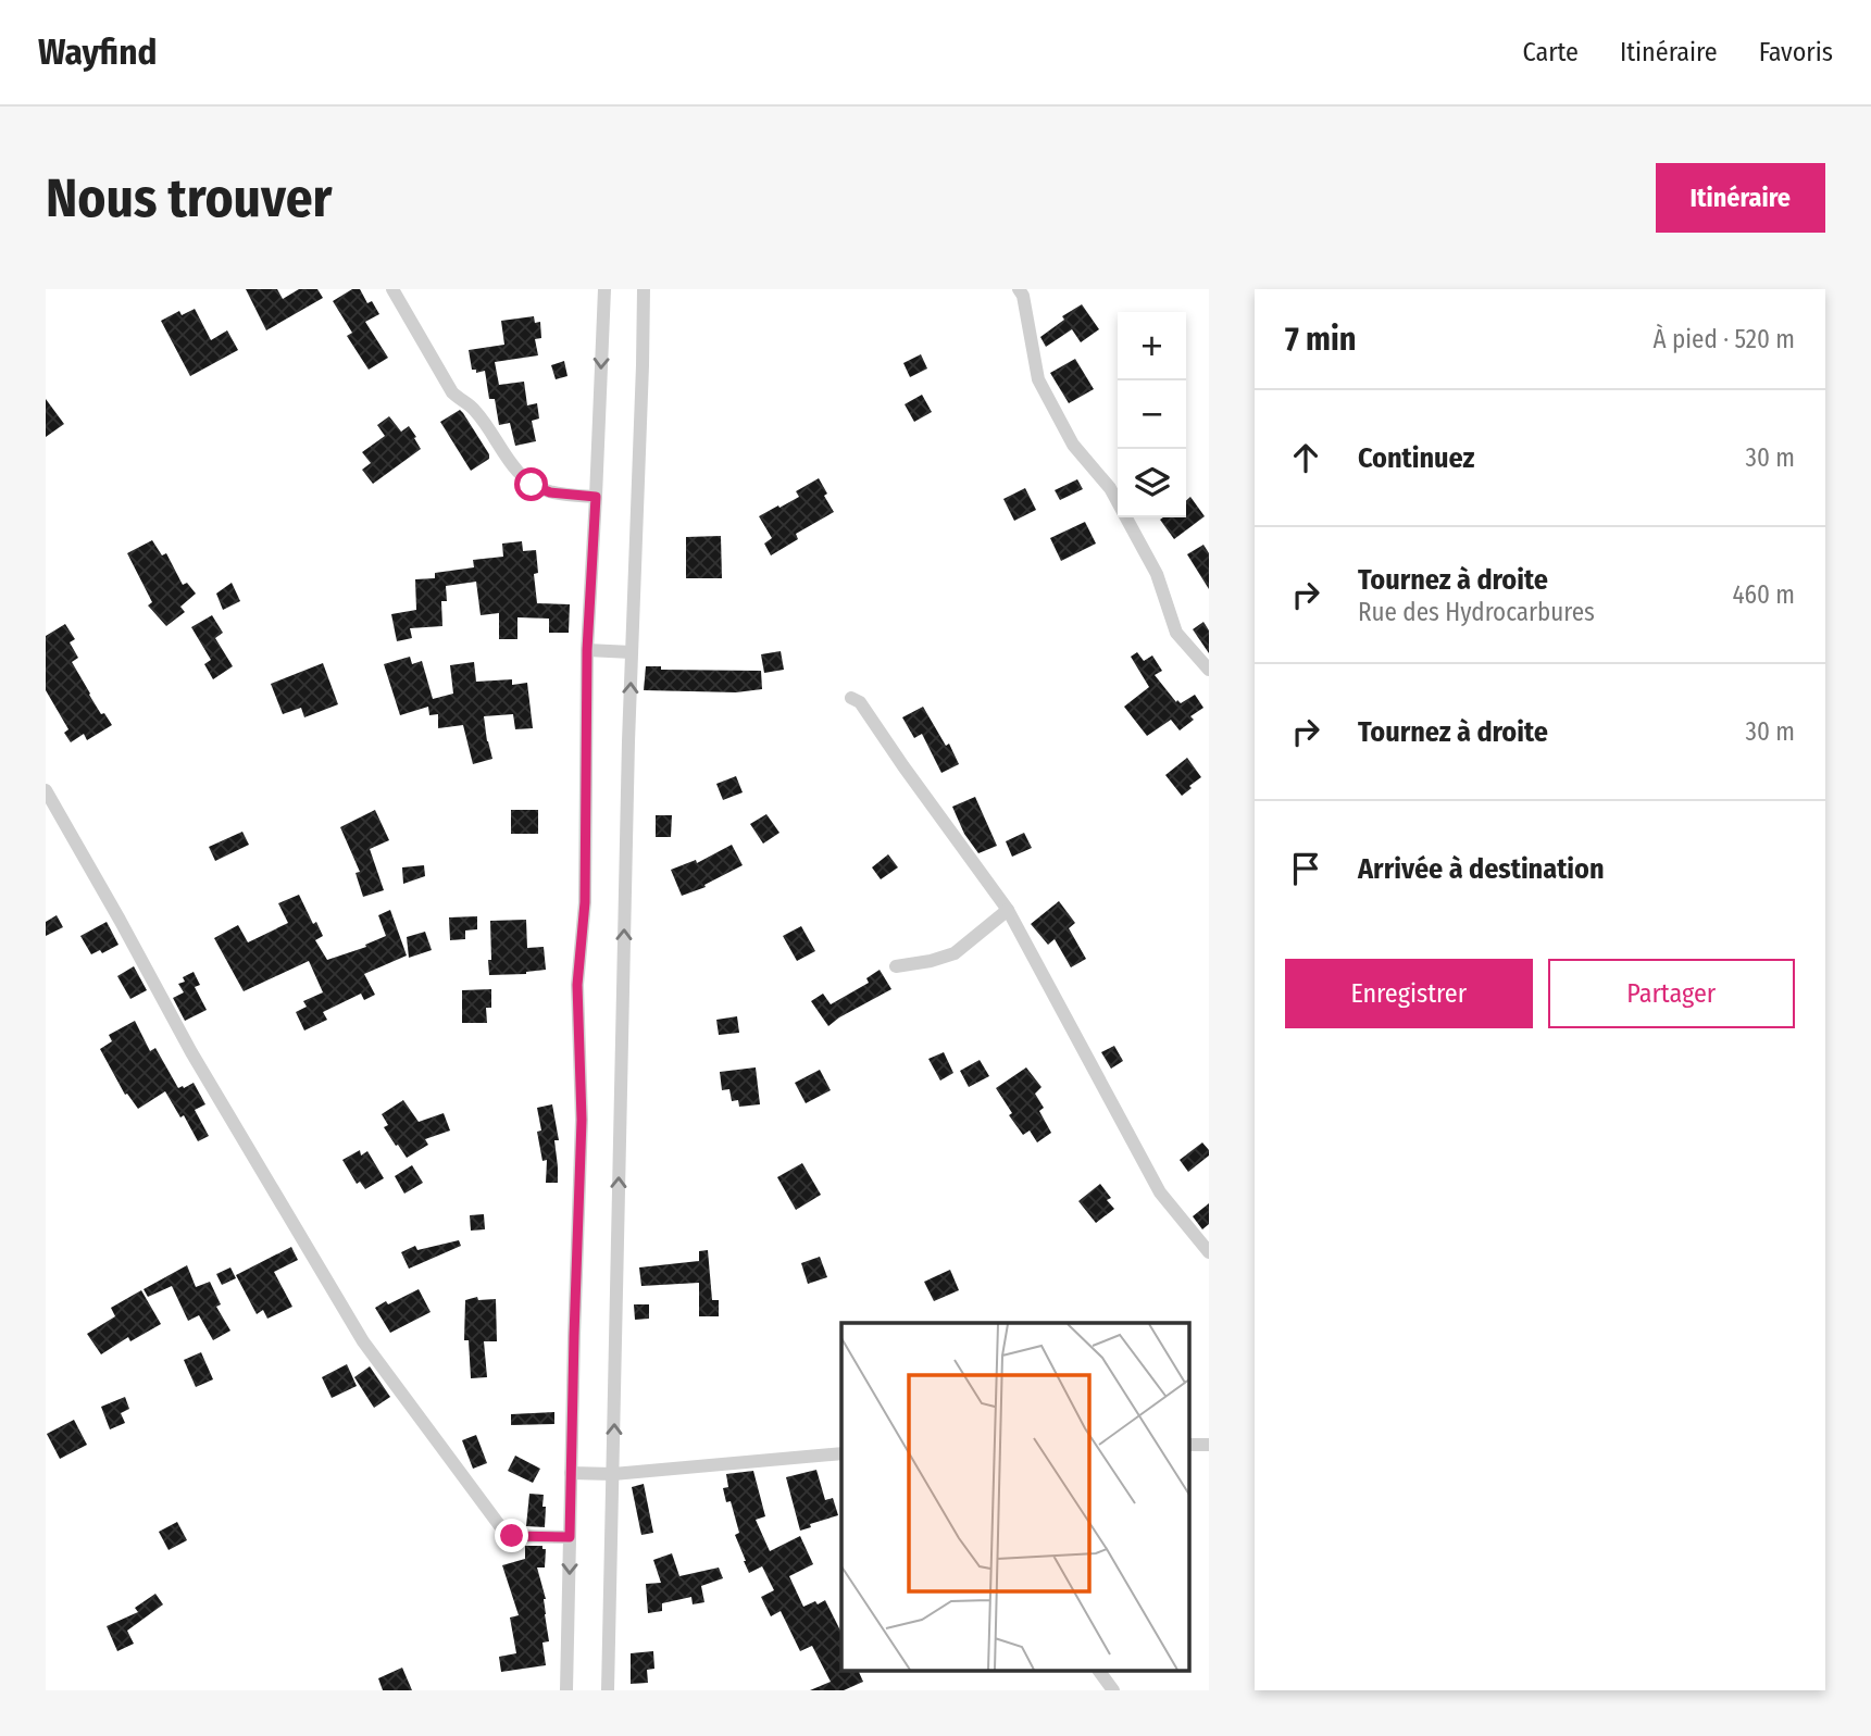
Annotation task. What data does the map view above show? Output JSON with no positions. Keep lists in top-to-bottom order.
{
  "page": {
    "header": "Wayfind",
    "nav": ["Carte", "Itinéraire", "Favoris"],
    "buttons": [
      "Itinéraire",
      ["Enregistrer", "Partager"]
    ],
    "title": "Nous trouver",
    "heading": ["7 min", "À pied · 520 m"],
    "map_buttons": ["+", "−"],
    "list": [
      ["Continuez", "30 m"],
      ["Tournez à droite", "Rue des Hydrocarbures", "460 m"],
      ["Tournez à droite", "30 m"],
      "Arrivée à destination"
    ]
  }
}
